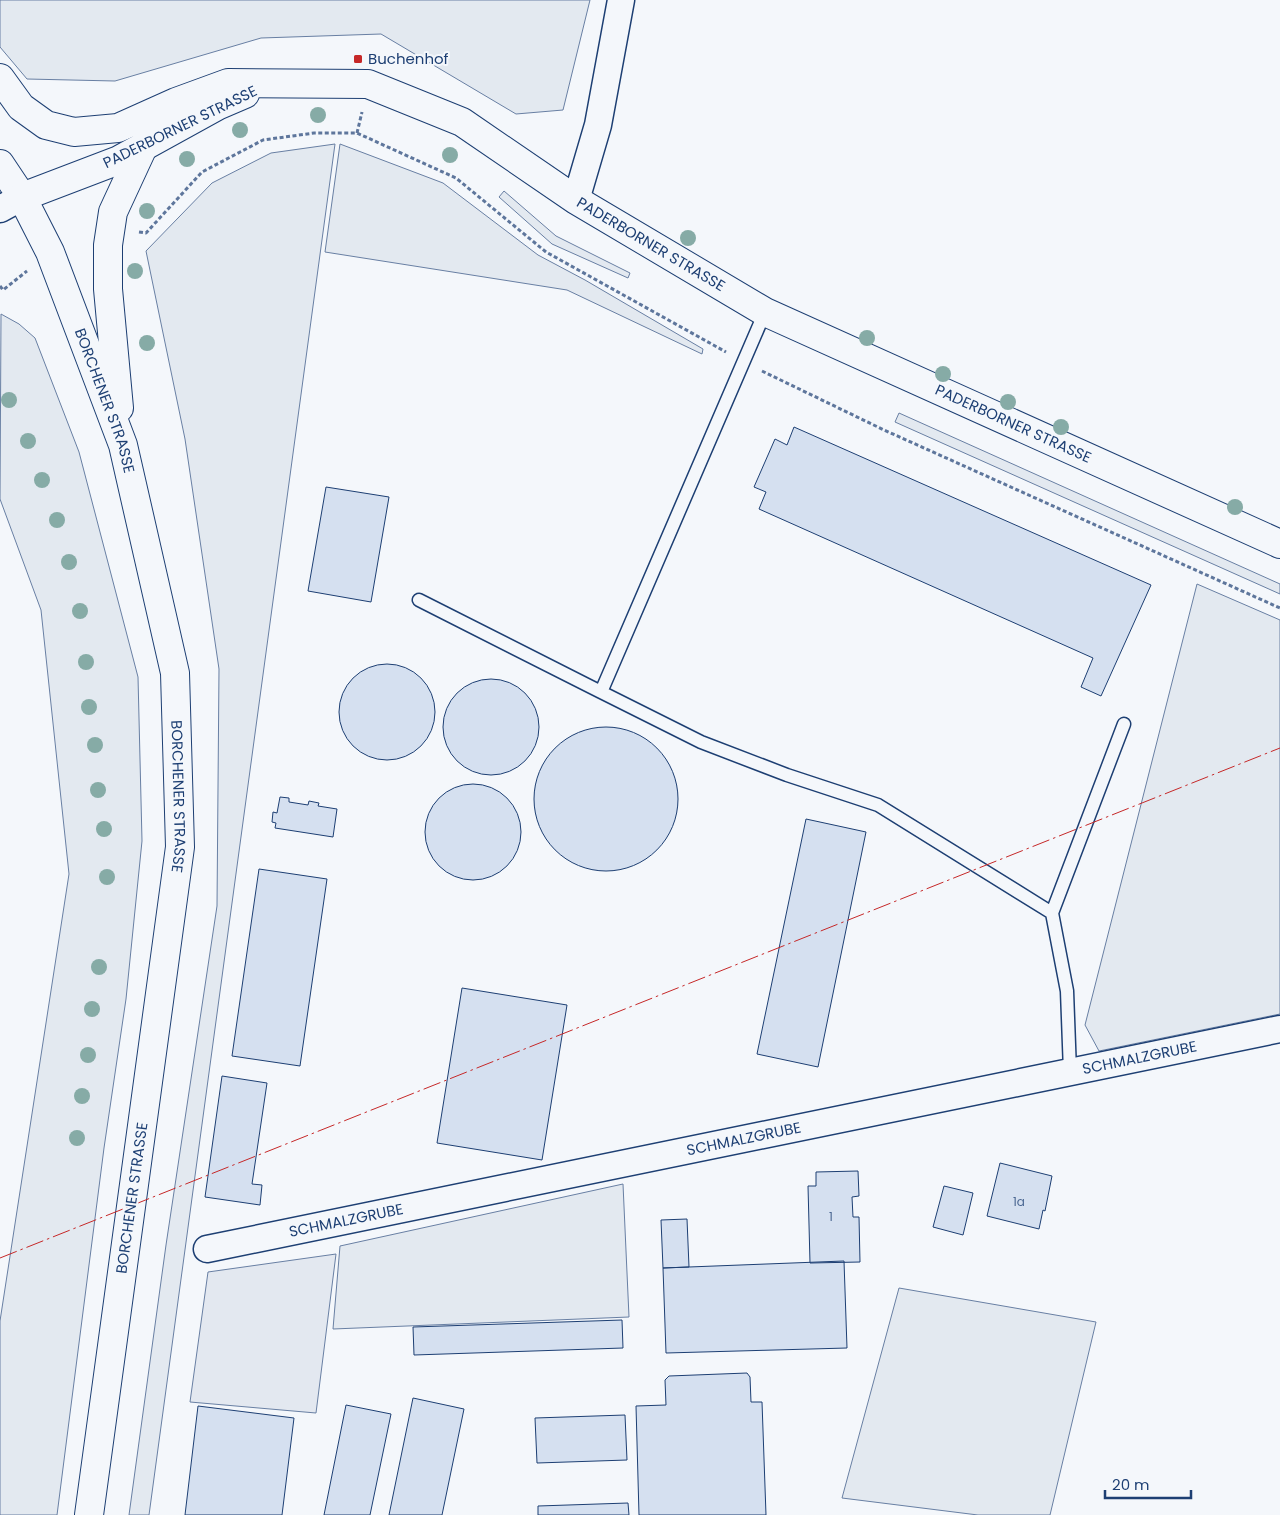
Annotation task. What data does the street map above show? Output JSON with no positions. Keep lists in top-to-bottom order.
{
  "streets": {
    "main road": ["PADERBORNER STRASSE", "BORCHENER STRASSE"],
    "street": ["SCHMALZGRUBE"]
  },
  "crossings": [
    ["PADERBORNER STRASSE", "BORCHENER STRASSE"]
  ],
  "places": {
    "transit": ["Buchenhof"]
  },
  "house_numbers": ["1a", "1"],
  "scale_bar": "20 m"
}
